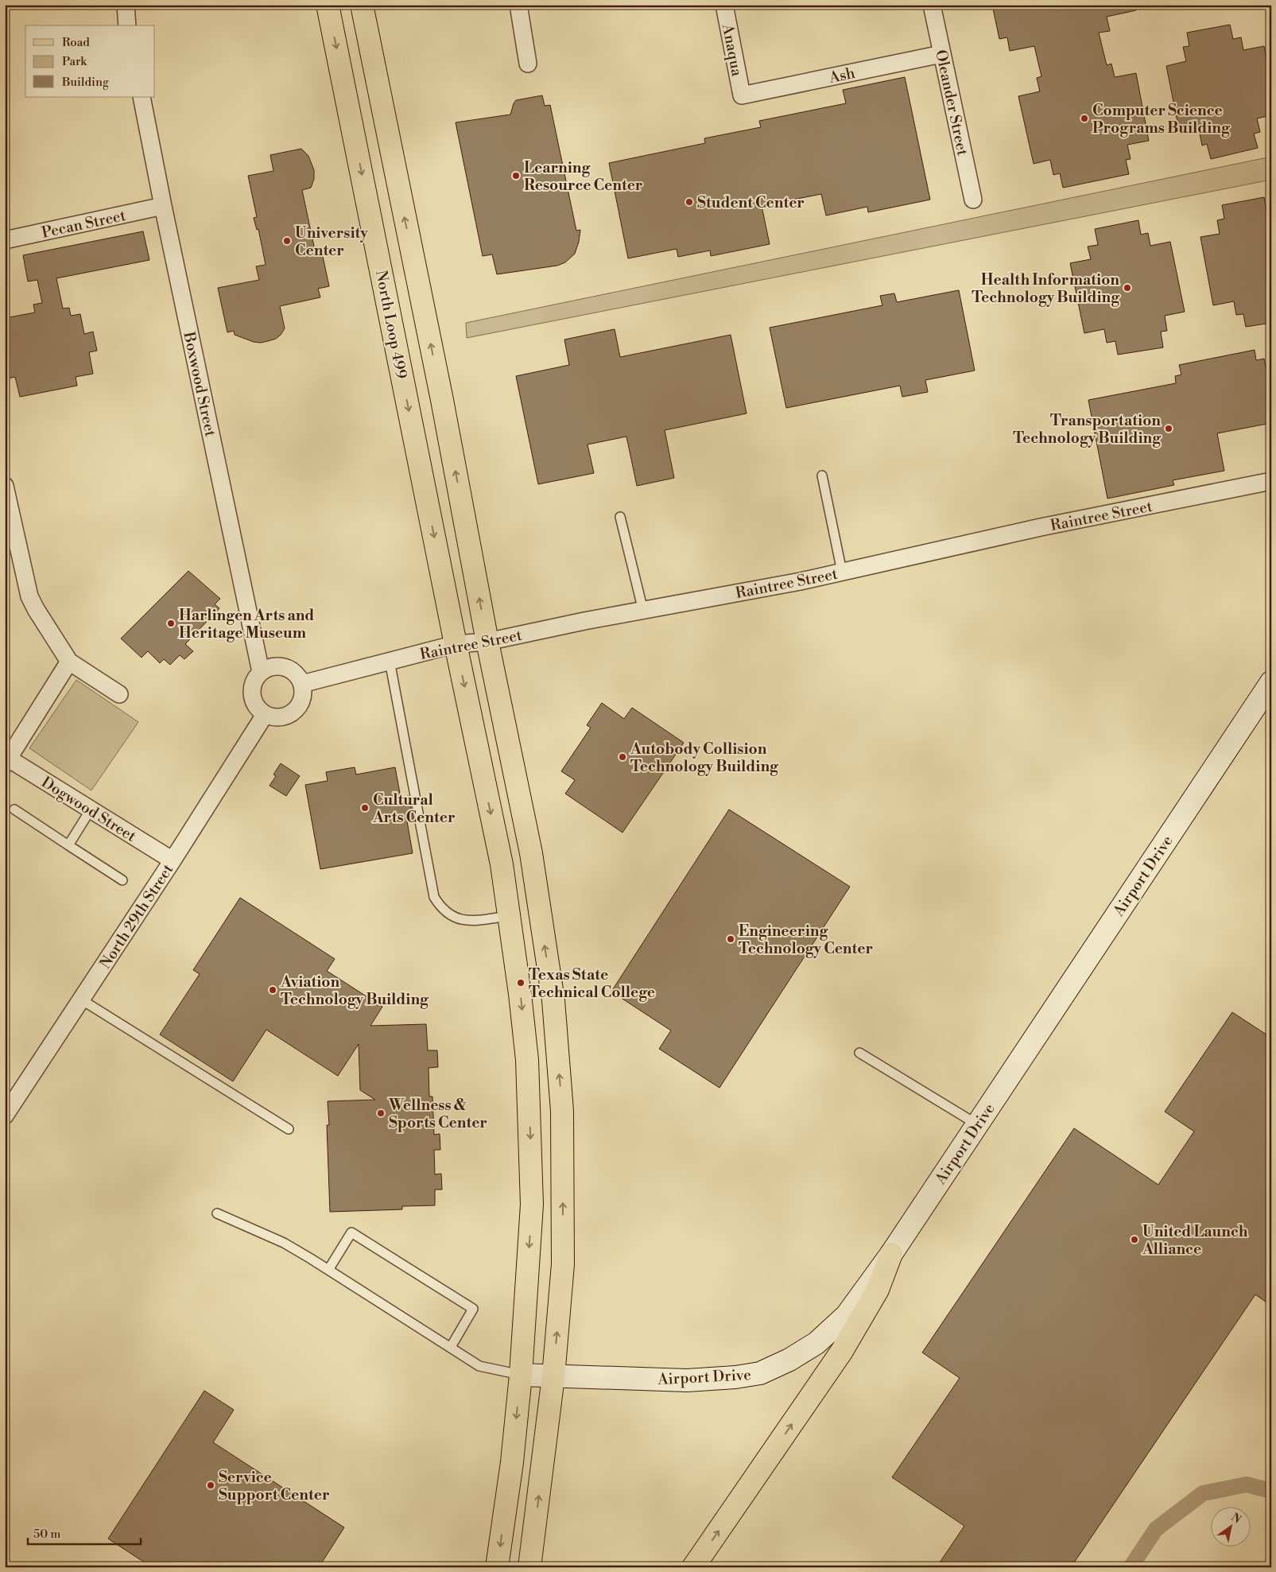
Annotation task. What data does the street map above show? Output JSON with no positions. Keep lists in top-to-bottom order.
{
  "streets": {
    "main road": ["North Loop 499"],
    "street": [
      "Anaqua",
      "Ash",
      "Oleander Street",
      "Pecan Street",
      "Boxwood Street",
      "Raintree Street",
      "Dogwood Street",
      "Airport Drive",
      "North 29th Street"
    ]
  },
  "crossings": [
    ["Anaqua", "Ash"],
    ["Ash", "Oleander Street"],
    ["Pecan Street", "Boxwood Street"],
    ["North Loop 499", "Raintree Street"],
    ["North Loop 499", "Airport Drive"],
    ["Boxwood Street", "Raintree Street"],
    ["Boxwood Street", "North 29th Street"],
    ["Raintree Street", "North 29th Street"],
    ["Dogwood Street", "North 29th Street"]
  ],
  "places": [
    "Computer Science Programs Building",
    "Learning Resource Center",
    "Student Center",
    "University Center",
    "Health Information Technology Building",
    "Transportation Technology Building",
    "Harlingen Arts and Heritage Museum",
    "Autobody Collision Technology Building",
    "Cultural Arts Center",
    "Engineering Technology Center",
    "Texas State Technical College",
    "Aviation Technology Building",
    "Wellness & Sports Center",
    "United Launch Alliance",
    "Service Support Center"
  ],
  "legend": ["Road", "Park", "Building"],
  "scale_bar": "50 m",
  "north": "top right"
}
